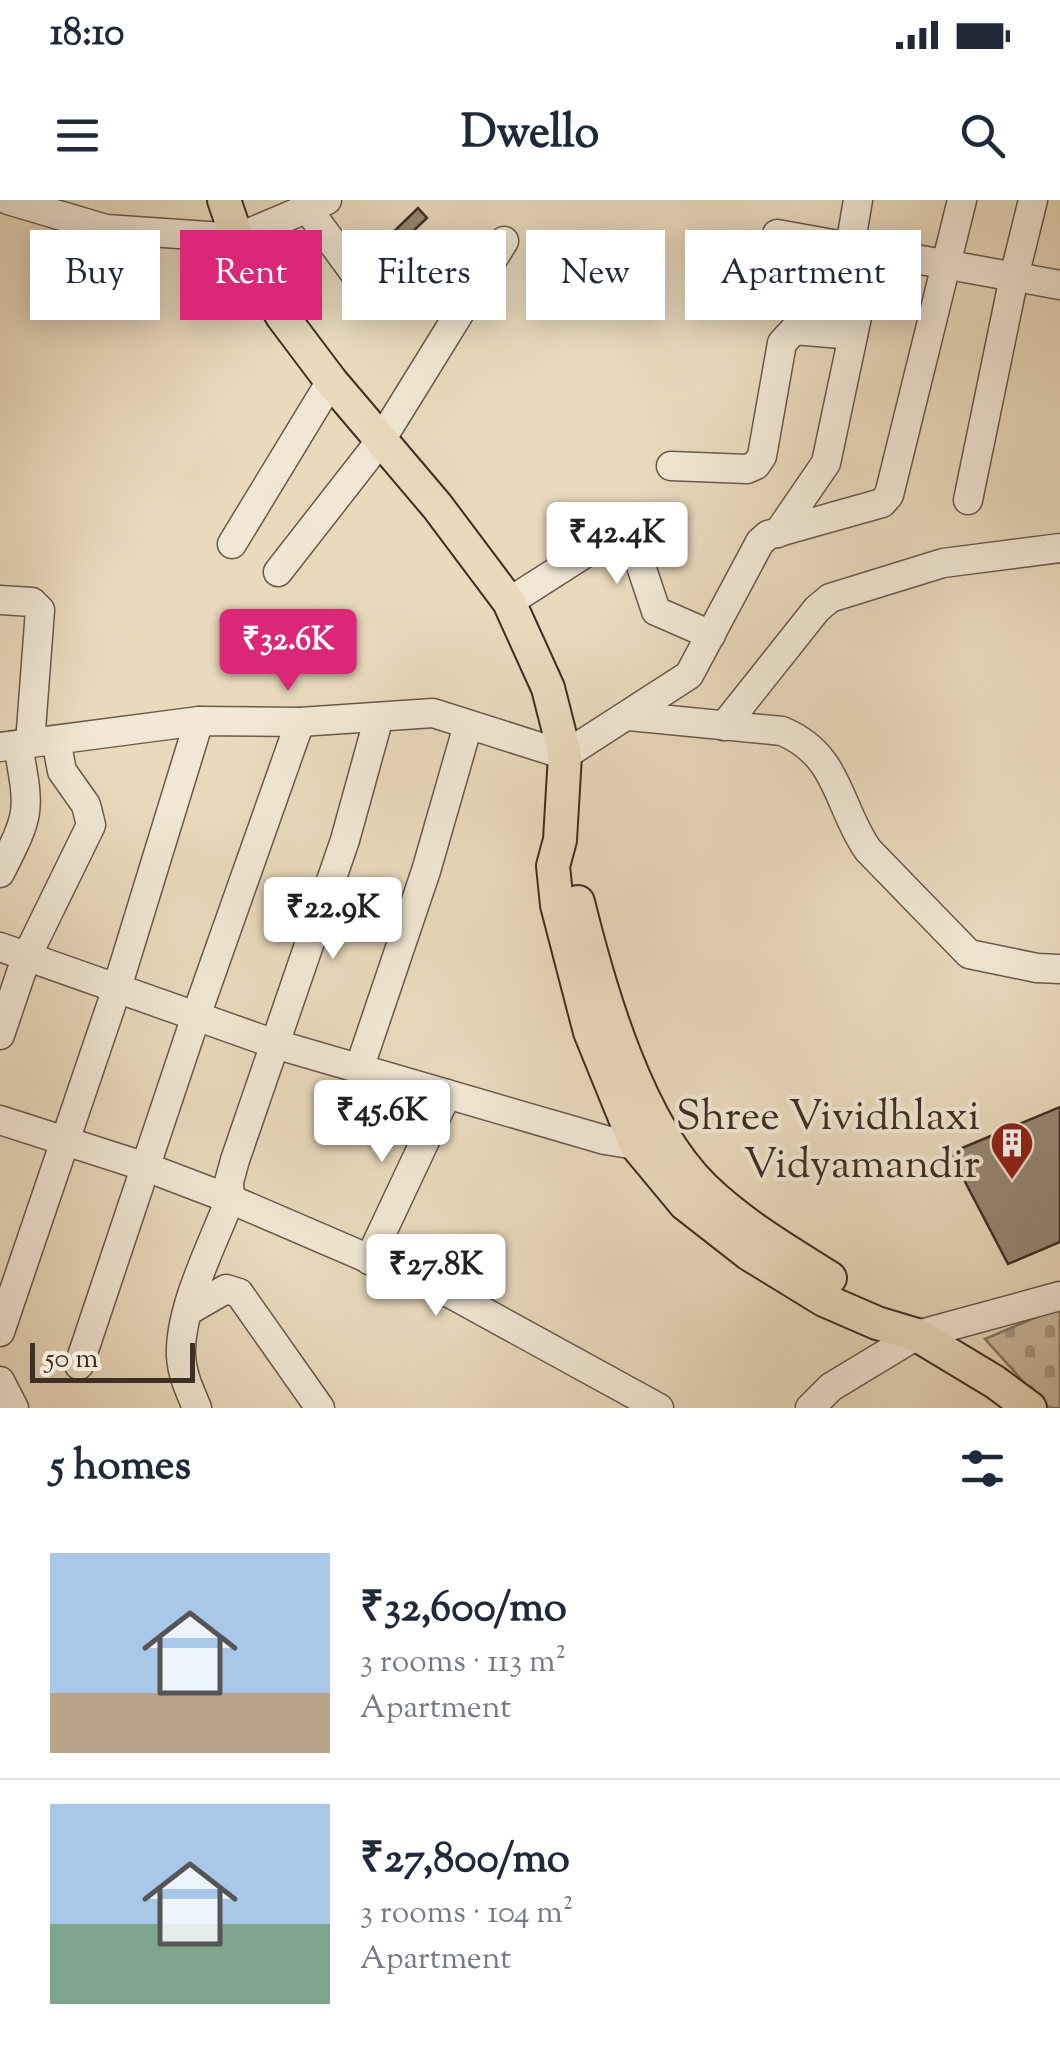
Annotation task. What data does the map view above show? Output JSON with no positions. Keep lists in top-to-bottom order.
{
  "places": {
    "building": ["Shree Vividhlaxi Vidyamandir"]
  },
  "scale_bar": "50 m",
  "page": {
    "status": "18:10",
    "header": "Dwello",
    "chip": [
      "Buy",
      "Rent",
      "Filters",
      "New",
      "Apartment"
    ],
    "price": [
      "₹42.4K",
      "₹32.6K",
      "₹22.9K",
      "₹45.6K",
      "₹27.8K"
    ],
    "scale": "50 m",
    "heading": "5 homes",
    "list": [
      {
        "name": "₹32,600/mo",
        "note": "3 rooms · 113 m² · Apartment"
      },
      {
        "name": "₹27,800/mo",
        "note": "3 rooms · 104 m² · Apartment"
      }
    ]
  }
}
